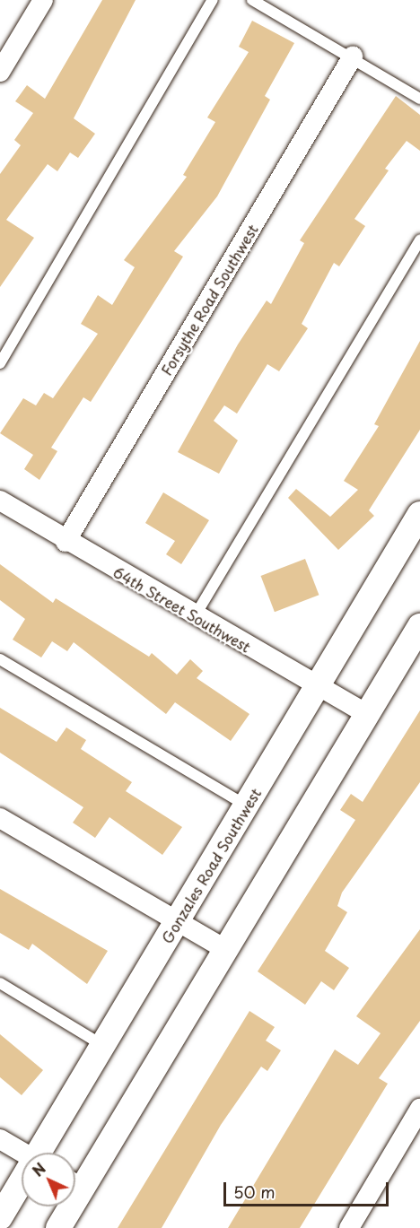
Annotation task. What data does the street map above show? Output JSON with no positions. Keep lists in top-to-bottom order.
{
  "streets": {
    "street": ["Forsythe Road Southwest", "64th Street Southwest", "Gonzales Road Southwest"]
  },
  "crossings": [
    ["Forsythe Road Southwest", "64th Street Southwest"],
    ["64th Street Southwest", "Gonzales Road Southwest"]
  ],
  "scale_bar": "50 m",
  "north": "top left"
}
